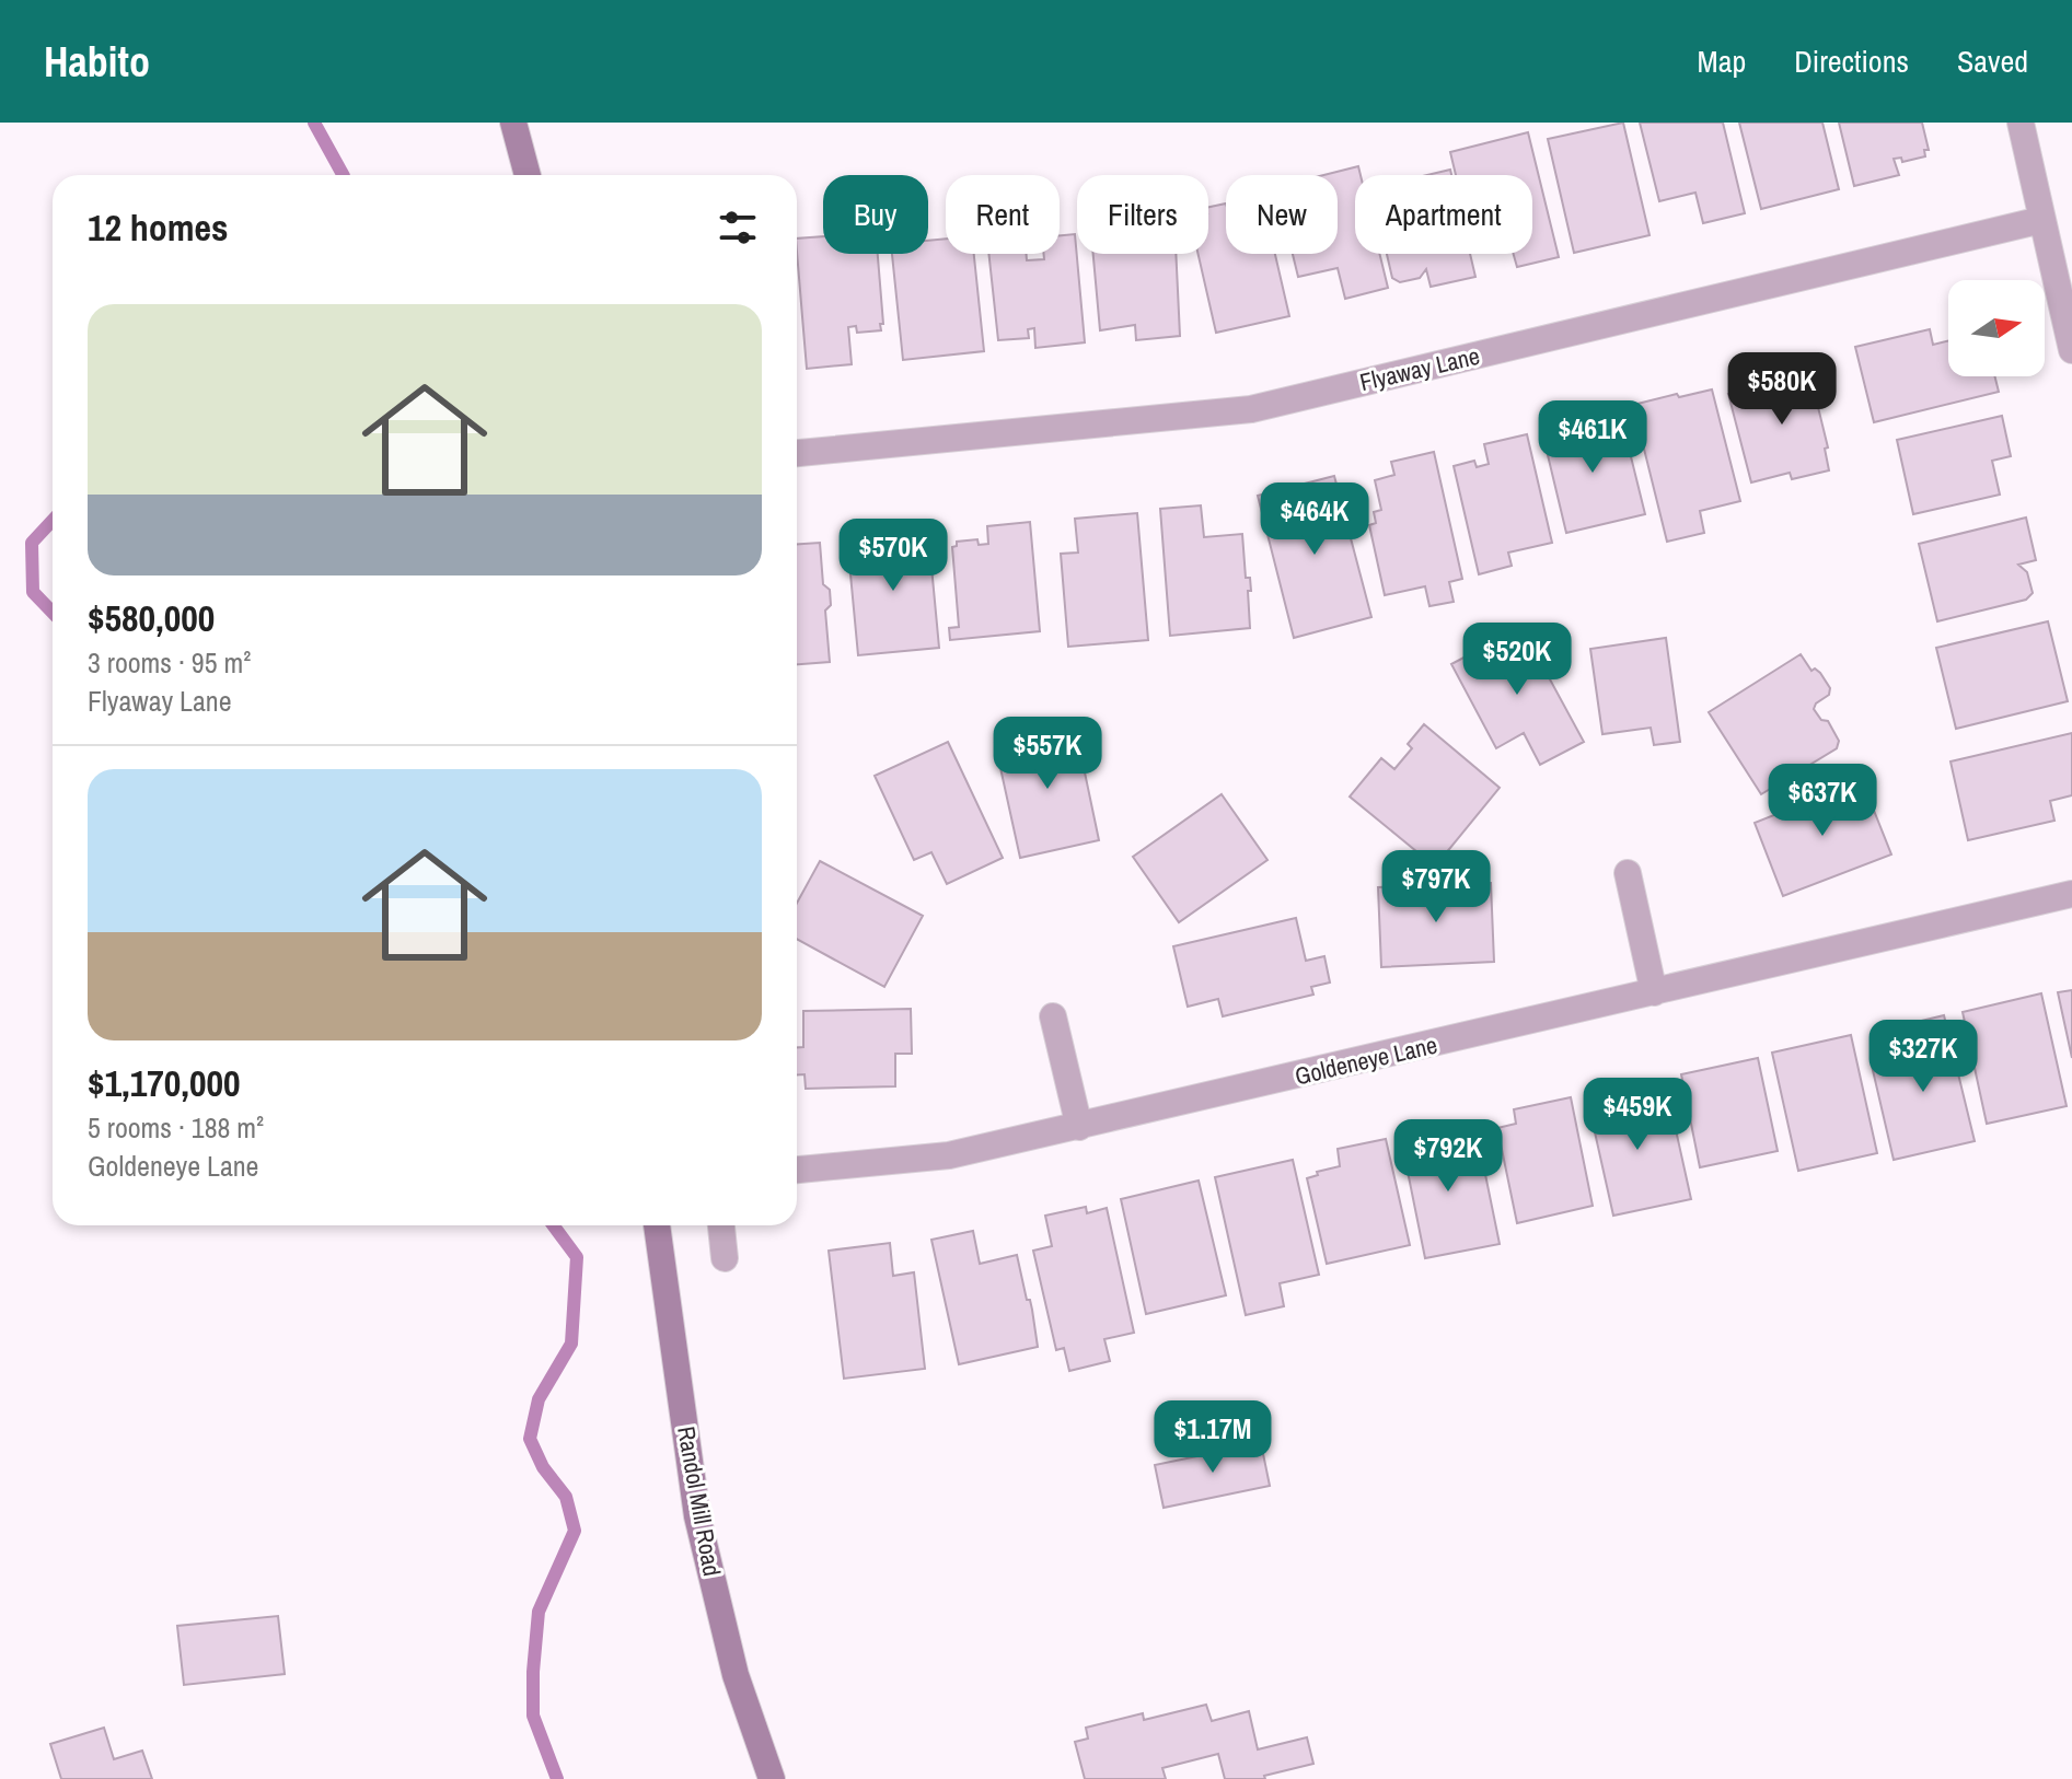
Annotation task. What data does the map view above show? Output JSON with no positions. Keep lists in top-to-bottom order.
{
  "streets": {
    "main road": ["Randol Mill Road"],
    "street": ["Flyaway Lane", "Goldeneye Lane"]
  },
  "north": "right",
  "page": {
    "header": "Habito",
    "nav": ["Map", "Directions", "Saved"],
    "chip": [
      "Buy",
      "Rent",
      "Filters",
      "New",
      "Apartment"
    ],
    "heading": "12 homes",
    "list": [
      {
        "name": "$580,000",
        "note": "3 rooms · 95 m² · Flyaway Lane"
      },
      {
        "name": "$1,170,000",
        "note": "5 rooms · 188 m² · Goldeneye Lane"
      }
    ],
    "price": [
      "$580K",
      "$461K",
      "$464K",
      "$570K",
      "$520K",
      "$557K",
      "$637K",
      "$797K",
      "$327K",
      "$459K",
      "$792K",
      "$1.17M"
    ]
  }
}
